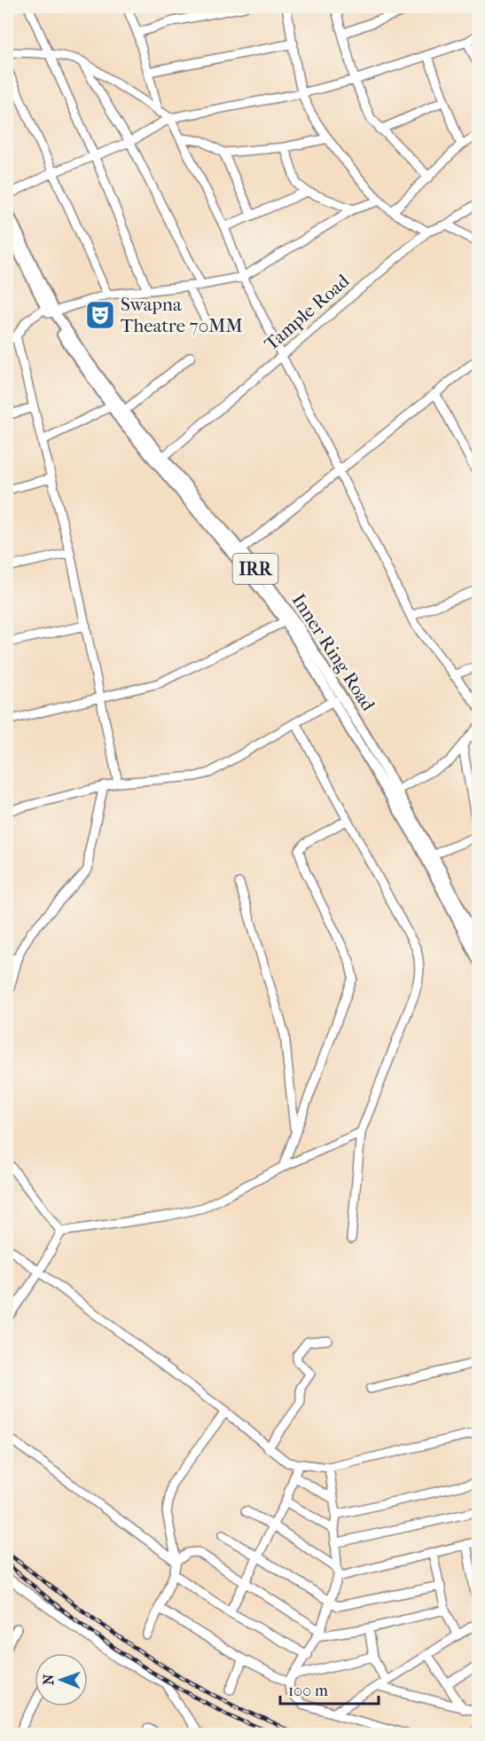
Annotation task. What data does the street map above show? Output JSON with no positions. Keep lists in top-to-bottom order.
{
  "streets": {
    "main road": ["IRR", "Inner Ring Road"],
    "street": ["Tample Road"]
  },
  "crossings": [
    ["Tample Road", "Inner Ring Road"]
  ],
  "places": {
    "theatre": ["Swapna Theatre 70MM"]
  },
  "scale_bar": "100 m",
  "north": "left"
}
